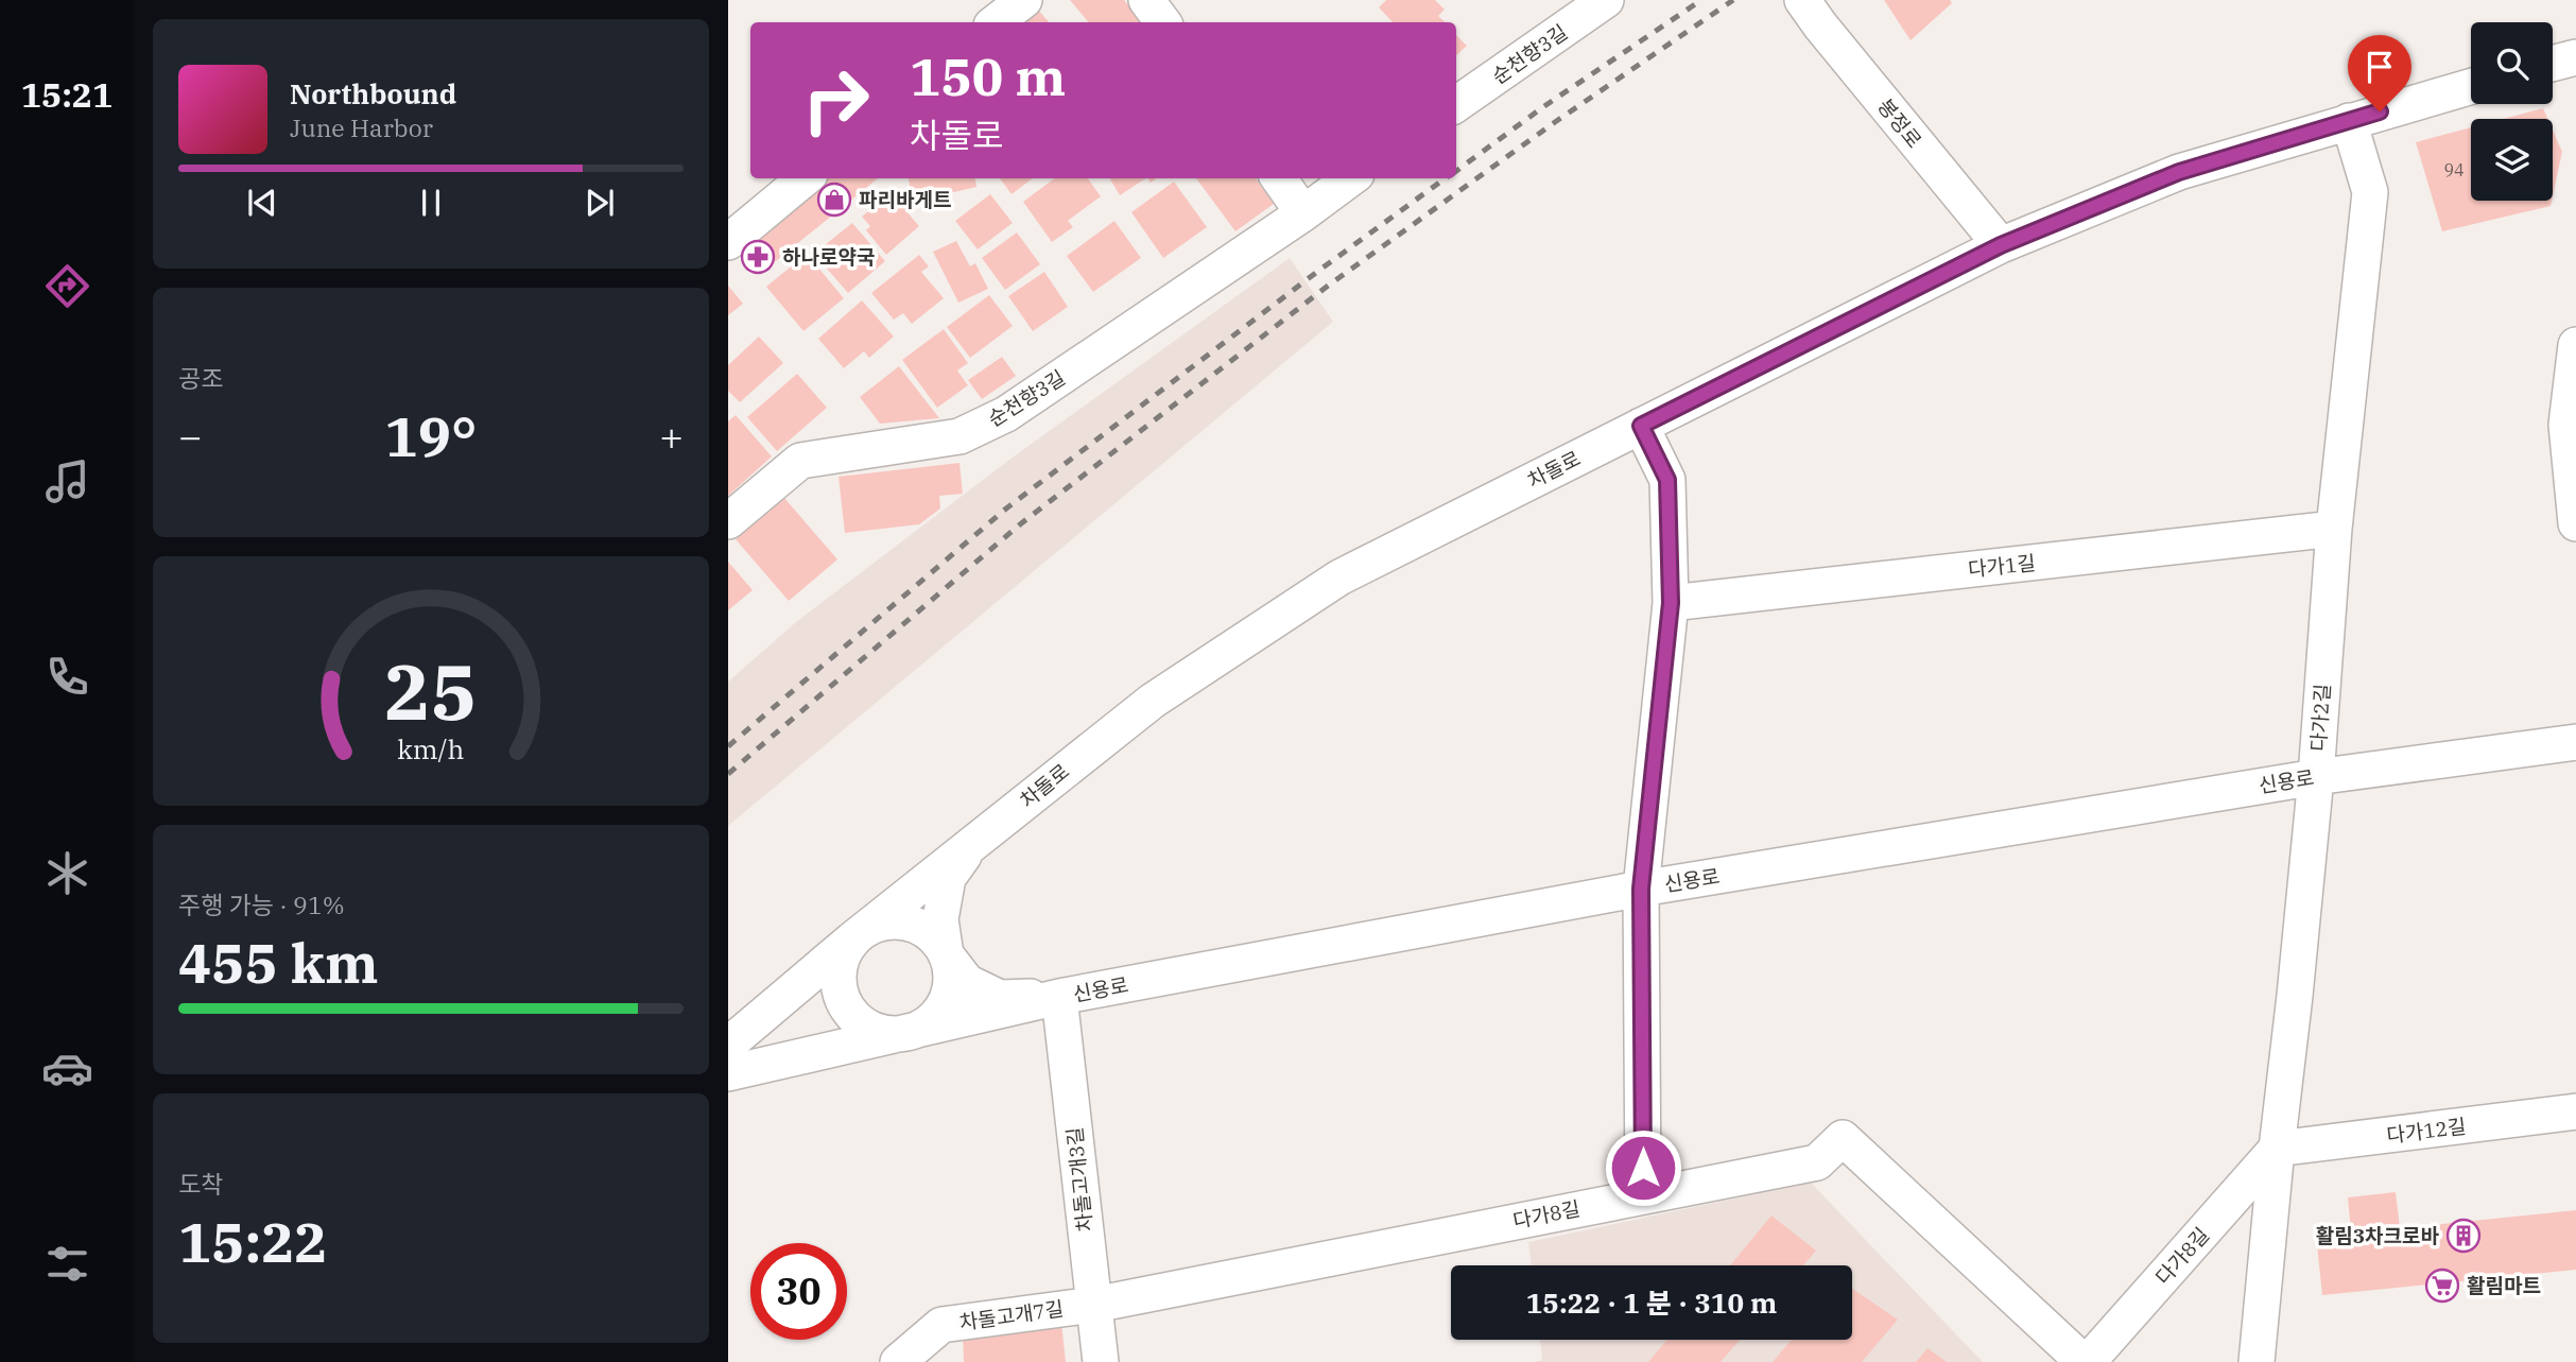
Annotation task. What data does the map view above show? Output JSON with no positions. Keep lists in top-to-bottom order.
{
  "streets": {
    "street": [
      "순천향3길",
      "봉정로",
      "차돌로",
      "다가1길",
      "다가2길",
      "신용로",
      "다가12길",
      "차돌고개3길",
      "다가8길",
      "차돌고개7길"
    ]
  },
  "crossings": [
    ["봉정로", "차돌로"],
    ["차돌로", "다가2길"],
    ["차돌로", "신용로"],
    ["다가1길", "다가2길"],
    ["다가2길", "신용로"],
    ["다가2길", "다가12길"],
    ["다가2길", "다가8길"],
    ["신용로", "차돌고개3길"],
    ["다가12길", "다가8길"],
    ["차돌고개3길", "다가8길"],
    ["차돌고개3길", "차돌고개7길"],
    ["다가8길", "차돌고개7길"]
  ],
  "places": {
    "shop": ["파리바게트"],
    "pharmacy": ["하나로약국"],
    "building": ["활림3차크로바"],
    "supermarket": ["활림마트"]
  },
  "house_numbers": ["94"],
  "page": {
    "tabs": "15:21",
    "turn": ["150 m", "차돌로"],
    "song": ["Northbound", "June Harbor"],
    "tile": [
      "공조",
      ["주행 가능 · 91%", "455 km"],
      ["도착", "15:22"]
    ],
    "heat": ["−", "19°", "+"],
    "limit": "30",
    "trip": "15:22 · 1 분 · 310 m",
    "gauge": ["25", "km/h"]
  }
}
